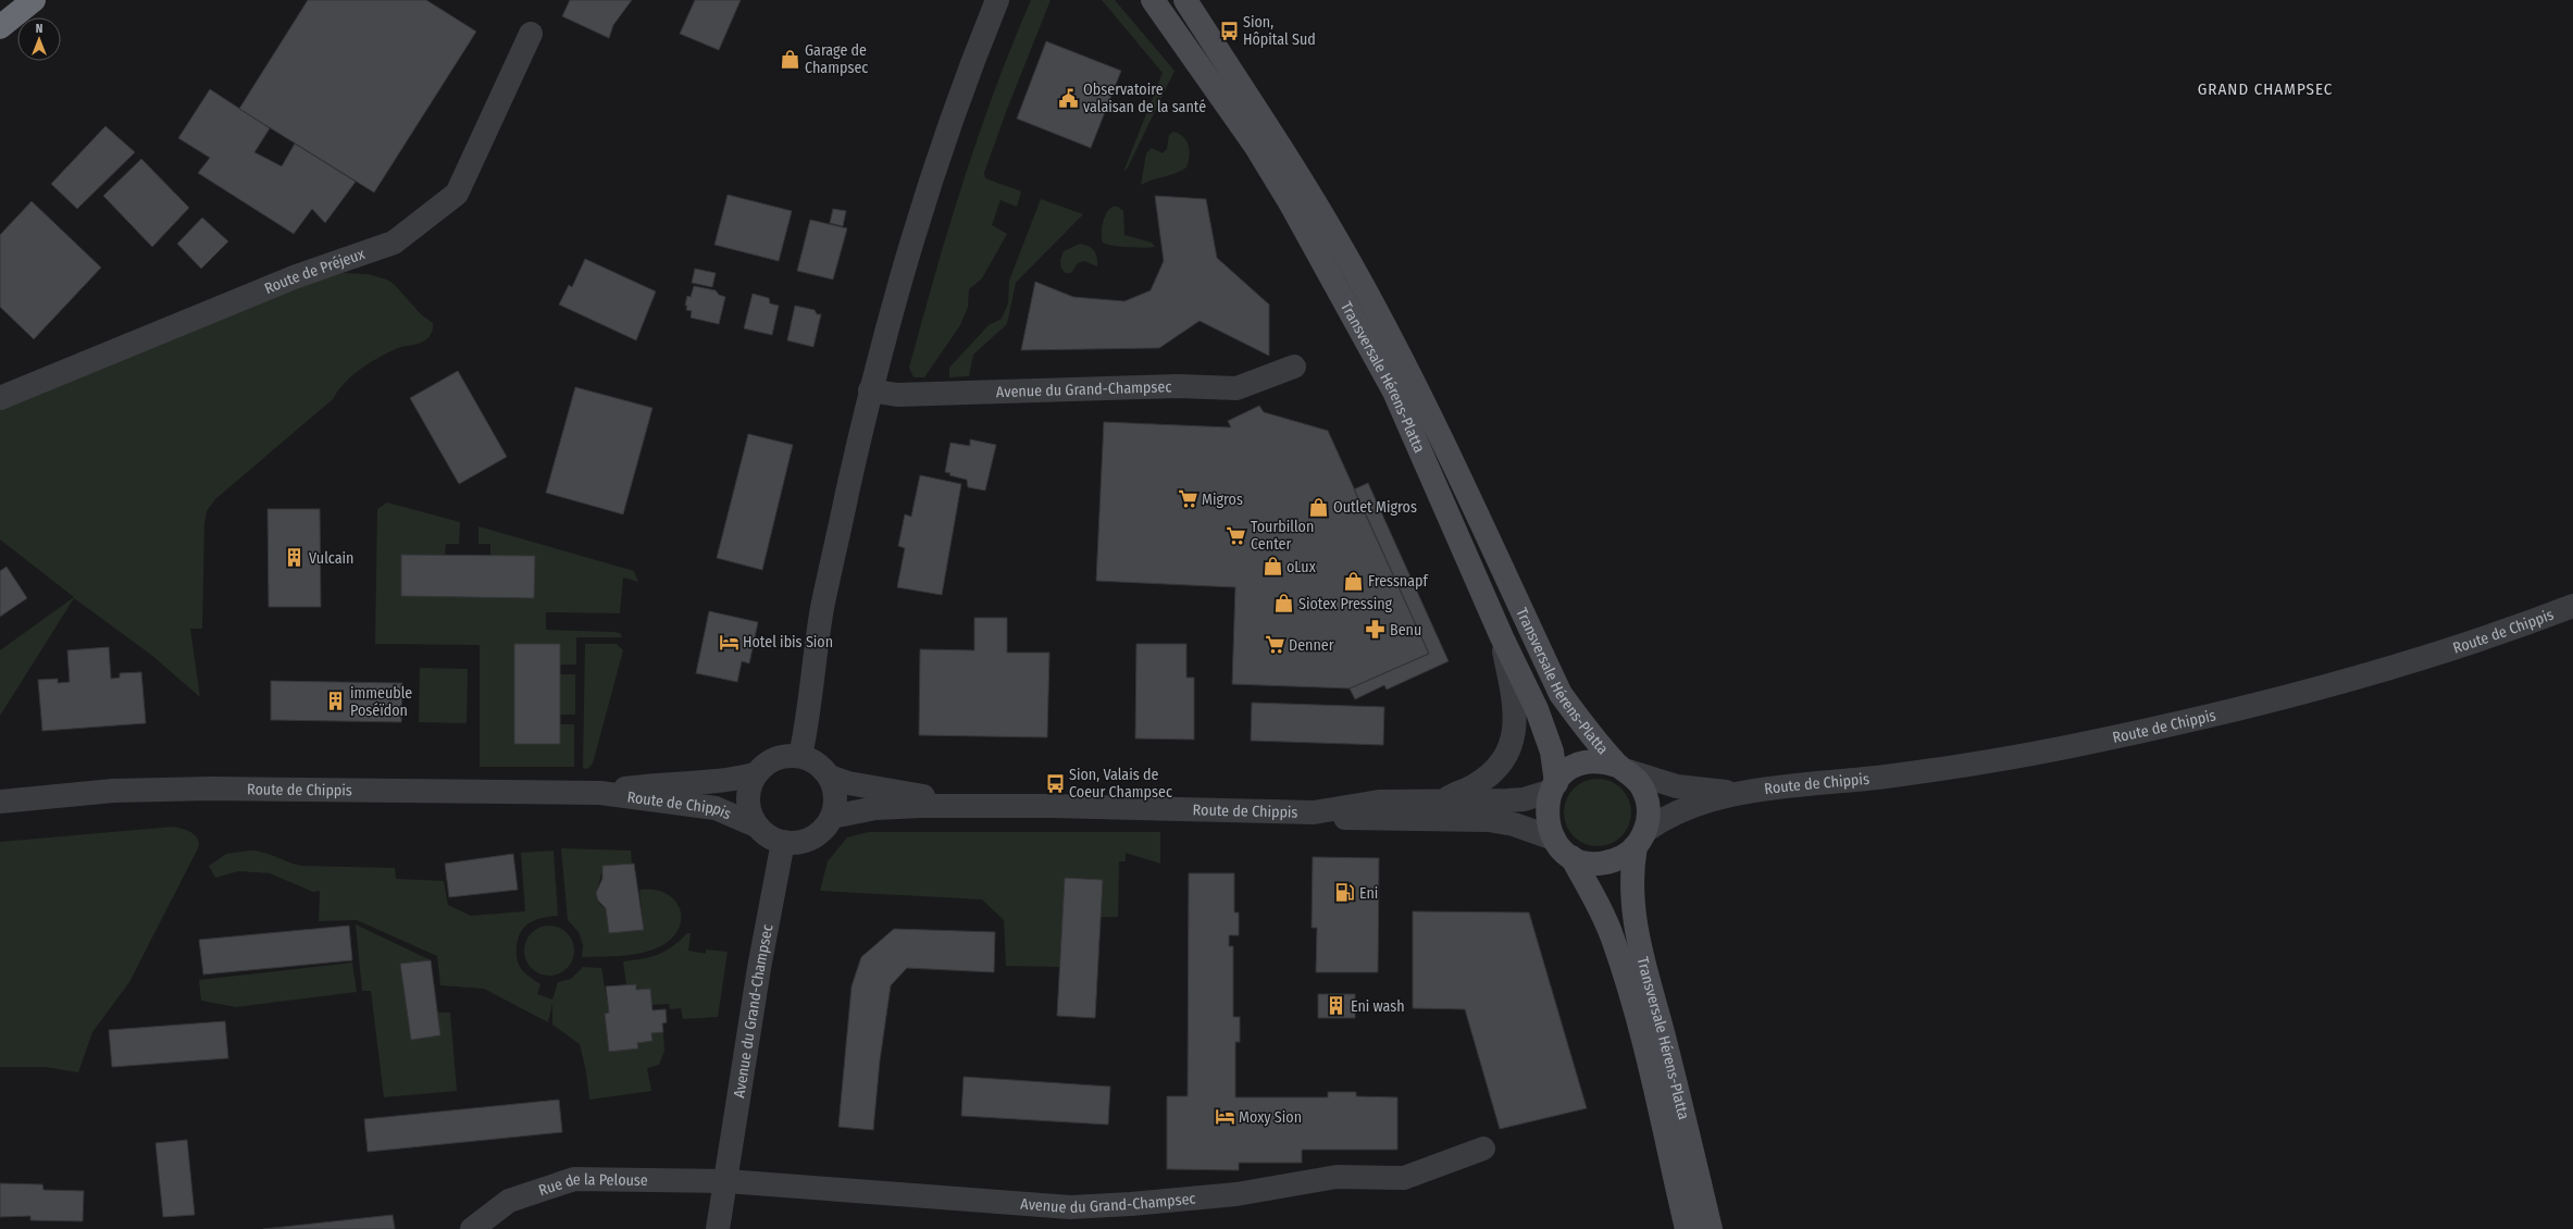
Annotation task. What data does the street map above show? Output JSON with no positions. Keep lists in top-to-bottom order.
{
  "streets": {
    "main road": ["Transversale Hérens-Platta"],
    "street": [
      "Route de Préjeux",
      "Avenue du Grand-Champsec",
      "Route de Chippis",
      "Rue de la Pelouse"
    ]
  },
  "crossings": [
    ["Transversale Hérens-Platta", "Route de Chippis"],
    ["Avenue du Grand-Champsec", "Route de Chippis"],
    ["Avenue du Grand-Champsec", "Rue de la Pelouse"]
  ],
  "districts": ["GRAND CHAMPSEC"],
  "places": {
    "bus stop": ["Sion, Hôpital Sud", "Sion, Valais de Coeur Champsec"],
    "shop": [
      "Garage de Champsec",
      "Outlet Migros",
      "oLux",
      "Fressnapf",
      "Siotex Pressing"
    ],
    "public building": ["Observatoire valaisan de la santé"],
    "supermarket": ["Migros", "Tourbillon Center", "Denner"],
    "building": ["Vulcain", "immeuble Poséïdon", "Eni wash"],
    "pharmacy": ["Benu"],
    "hotel": ["Hotel ibis Sion", "Moxy Sion"],
    "fuel station": ["Eni"]
  },
  "north": "top"
}
